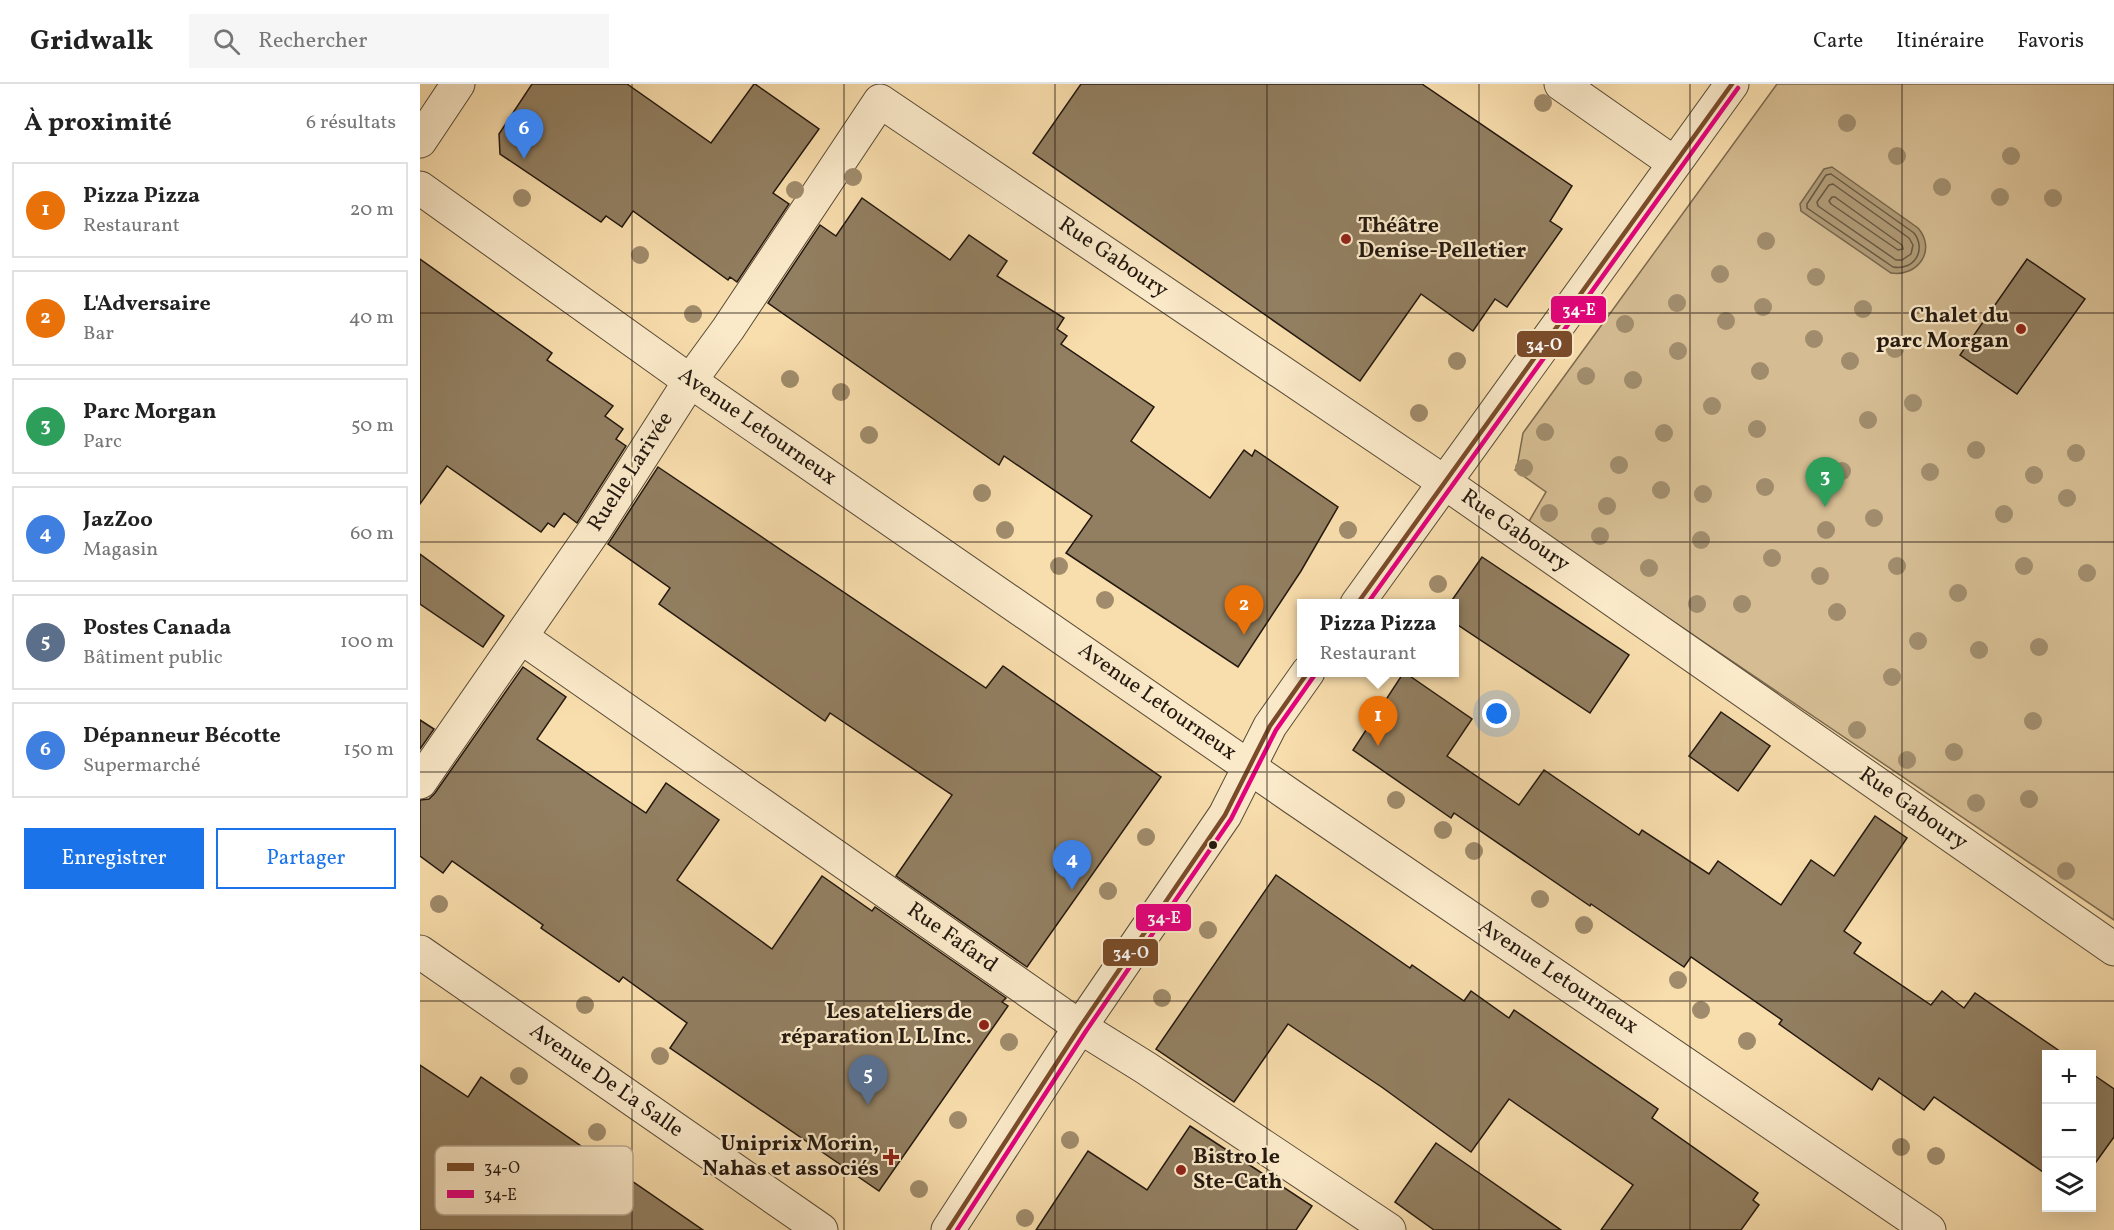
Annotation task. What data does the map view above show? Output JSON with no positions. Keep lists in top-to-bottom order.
{
  "streets": {
    "street": [
      "Rue Gaboury",
      "Avenue Letourneux",
      "Ruelle Larivée",
      "Rue Fafard",
      "Avenue De La Salle"
    ]
  },
  "crossings": [
    ["Rue Gaboury", "Ruelle Larivée"],
    ["Avenue Letourneux", "Ruelle Larivée"],
    ["Ruelle Larivée", "Rue Fafard"]
  ],
  "places": {
    "other": [
      "Théâtre Denise-Pelletier",
      "Chalet du parc Morgan",
      "Les ateliers de réparation L L Inc.",
      "Bistro le Ste-Cath"
    ],
    "health": ["Uniprix Morin, Nahas et associés"]
  },
  "lines": ["transit line 34-O", "transit line 34-E"],
  "legend": ["34-O", "34-E"],
  "page": {
    "header": "Gridwalk",
    "search": "Rechercher",
    "nav": ["Carte", "Itinéraire", "Favoris"],
    "heading": ["À proximité", "6 résultats"],
    "pins": [
      "6",
      "3",
      "2",
      "1",
      "4",
      "5"
    ],
    "list": [
      {
        "mark": "1",
        "name": "Pizza Pizza",
        "note": "Restaurant",
        "value": "20 m"
      },
      {
        "mark": "2",
        "name": "L'Adversaire",
        "note": "Bar",
        "value": "40 m"
      },
      {
        "mark": "3",
        "name": "Parc Morgan",
        "note": "Parc",
        "value": "50 m"
      },
      {
        "mark": "4",
        "name": "JazZoo",
        "note": "Magasin",
        "value": "60 m"
      },
      {
        "mark": "5",
        "name": "Postes Canada",
        "note": "Bâtiment public",
        "value": "100 m"
      },
      {
        "mark": "6",
        "name": "Dépanneur Bécotte",
        "note": "Supermarché",
        "value": "150 m"
      }
    ],
    "popup": ["Pizza Pizza", "Restaurant"],
    "buttons": ["Enregistrer", "Partager"],
    "map_buttons": ["+", "−"]
  }
}
